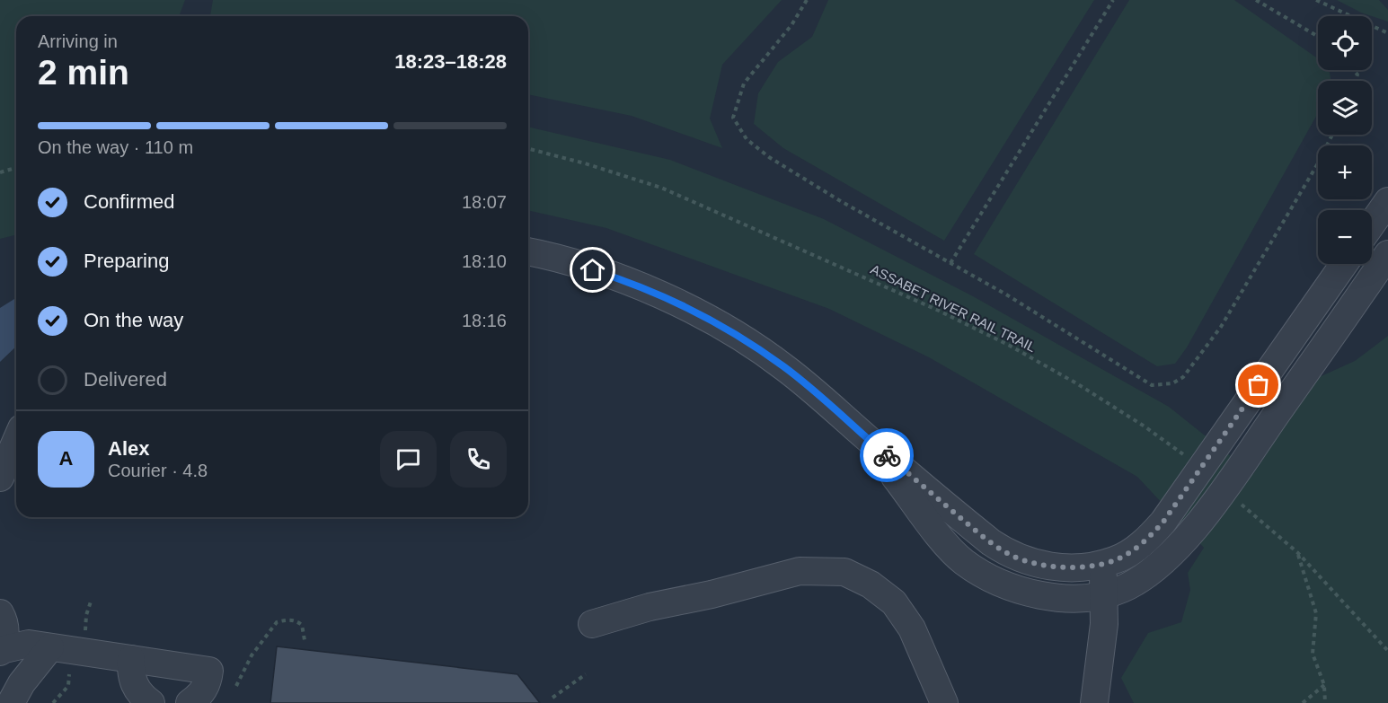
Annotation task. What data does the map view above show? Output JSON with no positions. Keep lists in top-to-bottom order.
{
  "streets": {
    "path": ["ASSABET RIVER RAIL TRAIL"]
  },
  "page": {
    "map_buttons": ["+", "−"],
    "heading": ["2 min", "Arriving in", "18:23–18:28"],
    "panel": ["Alex", "Courier · 4.8"],
    "bar": "On the way · 110 m",
    "list": [
      ["Confirmed", "18:07"],
      ["Preparing", "18:10"],
      ["On the way", "18:16"],
      "Delivered"
    ],
    "round": "A"
  }
}
